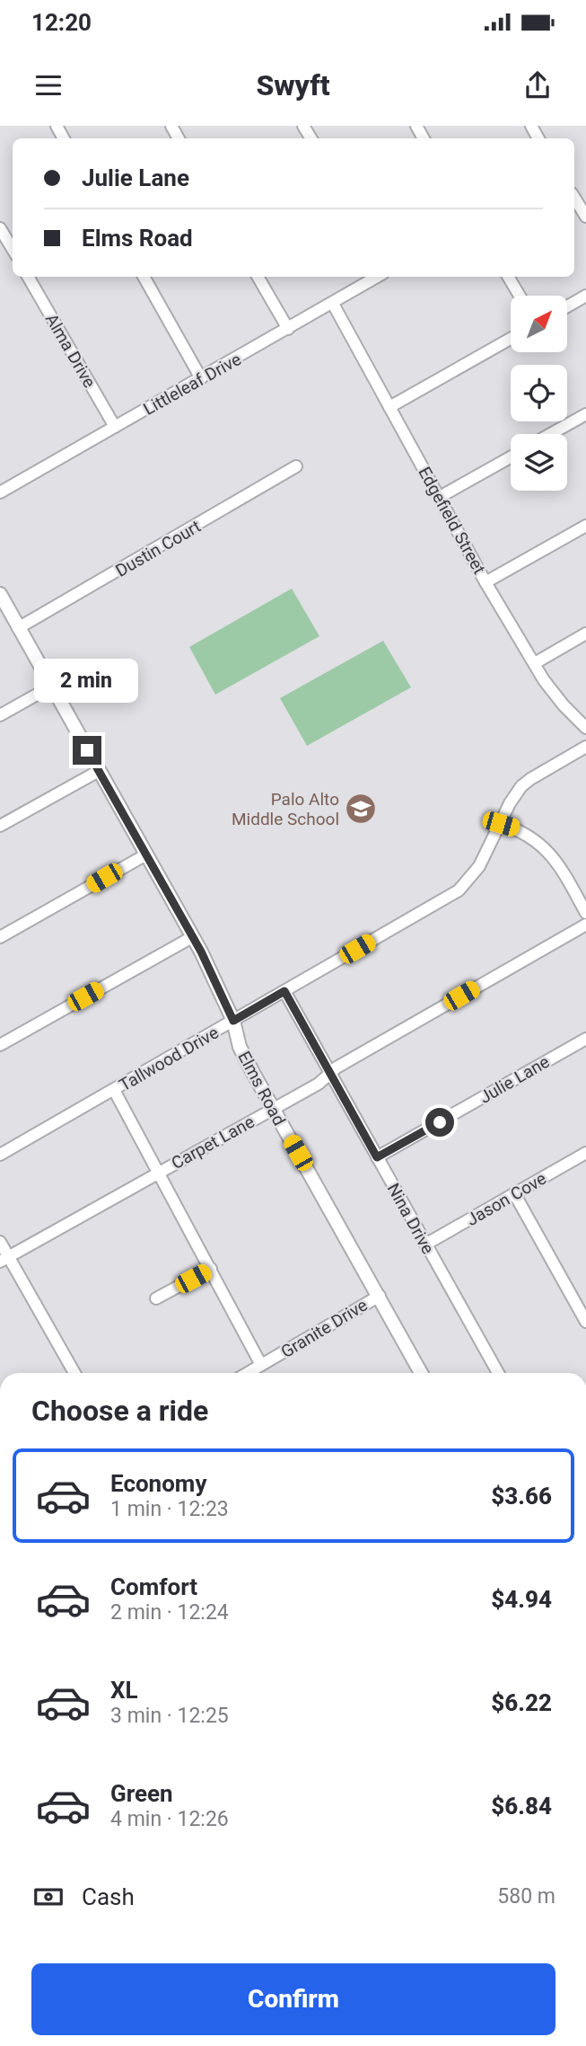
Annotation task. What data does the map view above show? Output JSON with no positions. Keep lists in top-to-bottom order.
{
  "streets": {
    "main road": ["Elms Road"],
    "street": [
      "Alma Drive",
      "Littleleaf Drive",
      "Edgefield Street",
      "Dustin Court",
      "Tallwood Drive",
      "Julie Lane",
      "Carpet Lane",
      "Jason Cove",
      "Nina Drive",
      "Granite Drive"
    ]
  },
  "crossings": [
    ["Alma Drive", "Littleleaf Drive"],
    ["Littleleaf Drive", "Edgefield Street"],
    ["Dustin Court", "Elms Road"],
    ["Tallwood Drive", "Elms Road"],
    ["Tallwood Drive", "Nina Drive"],
    ["Julie Lane", "Nina Drive"],
    ["Elms Road", "Carpet Lane"],
    ["Elms Road", "Granite Drive"],
    ["Carpet Lane", "Nina Drive"],
    ["Jason Cove", "Nina Drive"]
  ],
  "places": {
    "school or university": ["Palo Alto Middle School"]
  },
  "north": "top right",
  "page": {
    "status": "12:20",
    "header": "Swyft",
    "banner": ["Julie Lane", "Elms Road"],
    "bubble": "2 min",
    "heading": "Choose a ride",
    "list": [
      {
        "name": "Economy",
        "note": "1 min · 12:23",
        "value": "$3.66"
      },
      {
        "name": "Comfort",
        "note": "2 min · 12:24",
        "value": "$4.94"
      },
      {
        "name": "XL",
        "note": "3 min · 12:25",
        "value": "$6.22"
      },
      {
        "name": "Green",
        "note": "4 min · 12:26",
        "value": "$6.84"
      }
    ],
    "pay": ["Cash", "580 m"],
    "buttons": "Confirm"
  }
}
